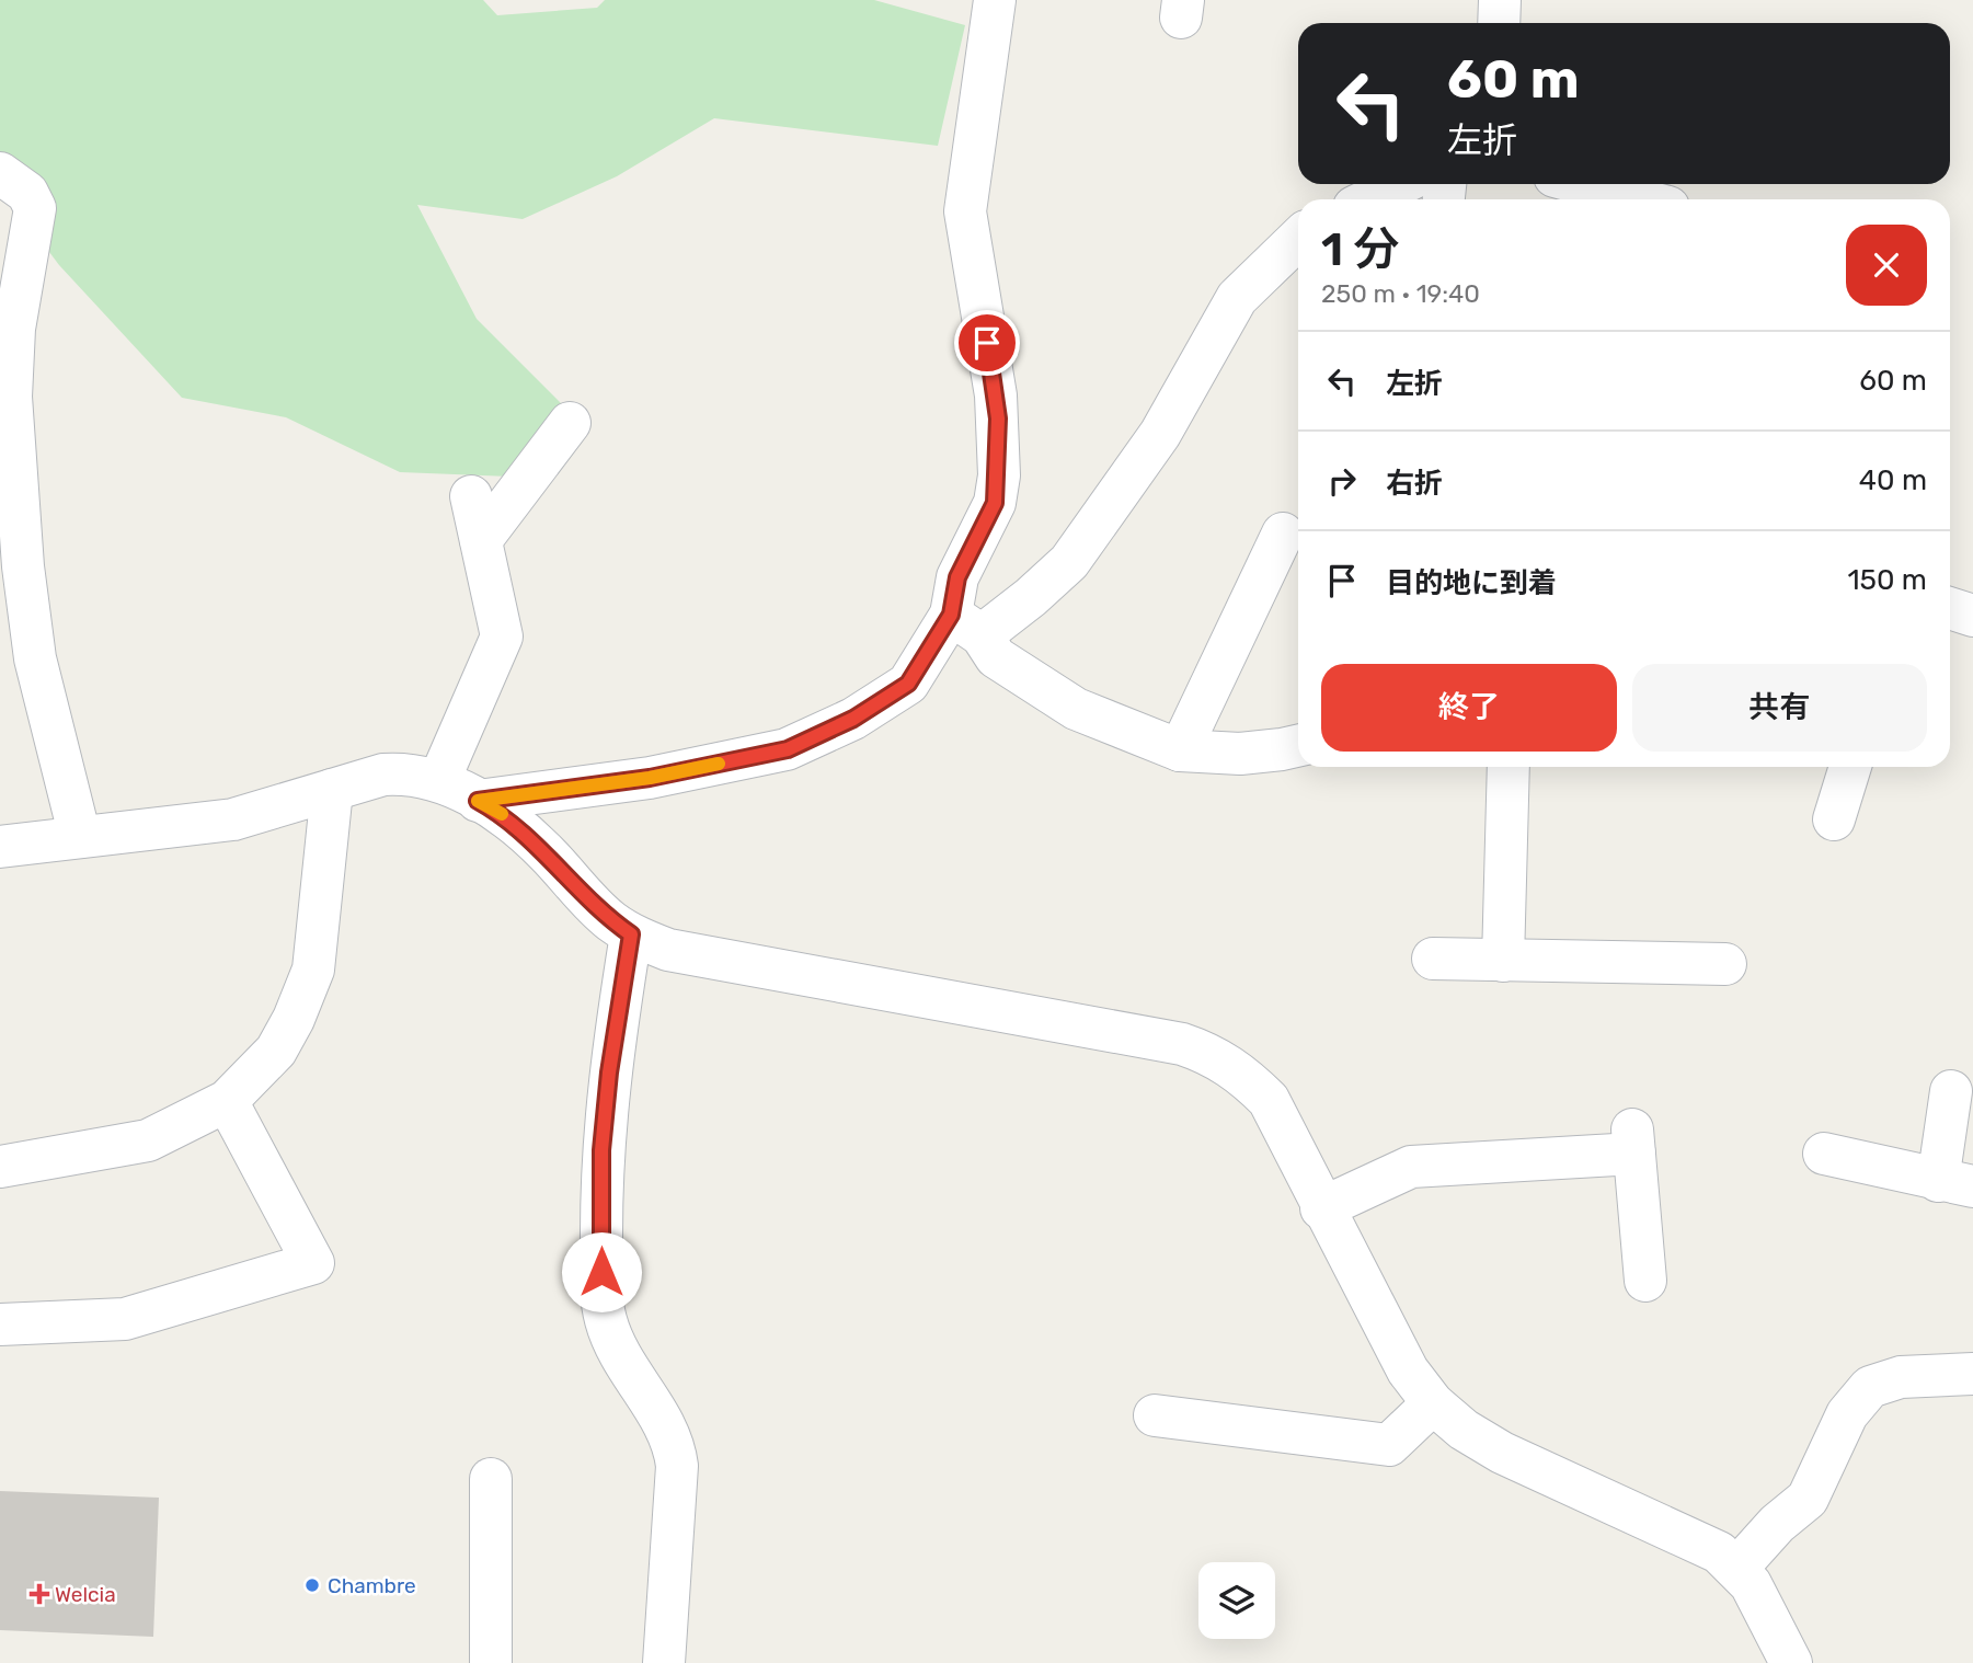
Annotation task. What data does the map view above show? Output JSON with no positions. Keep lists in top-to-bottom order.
{
  "places": {
    "other": ["Chambre"],
    "health": ["Welcia"]
  },
  "page": {
    "turn": ["60 m", "左折"],
    "heading": ["1 分", "250 m · 19:40"],
    "list": [
      {
        "name": "左折",
        "value": "60 m"
      },
      {
        "name": "右折",
        "value": "40 m"
      },
      {
        "name": "目的地に到着",
        "value": "150 m"
      }
    ],
    "buttons": ["終了", "共有"]
  }
}
